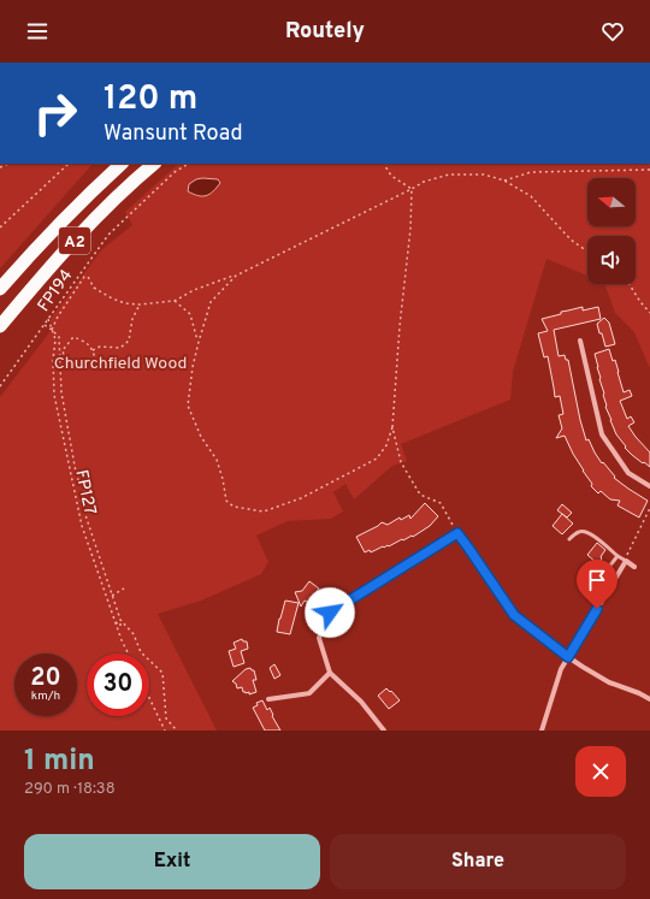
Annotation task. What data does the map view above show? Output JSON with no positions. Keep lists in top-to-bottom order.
{
  "streets": {
    "highway": ["A2"],
    "path": ["FP194", "FP127"]
  },
  "crossings": [
    ["FP194", "FP127"]
  ],
  "parks": ["Churchfield Wood"],
  "north": "left",
  "page": {
    "header": "Routely",
    "turn": ["120 m", "Wansunt Road"],
    "speed": "20 km/h",
    "limit": "30",
    "heading": ["1 min", "290 m · 18:38"],
    "buttons": ["Exit", "Share"]
  }
}
